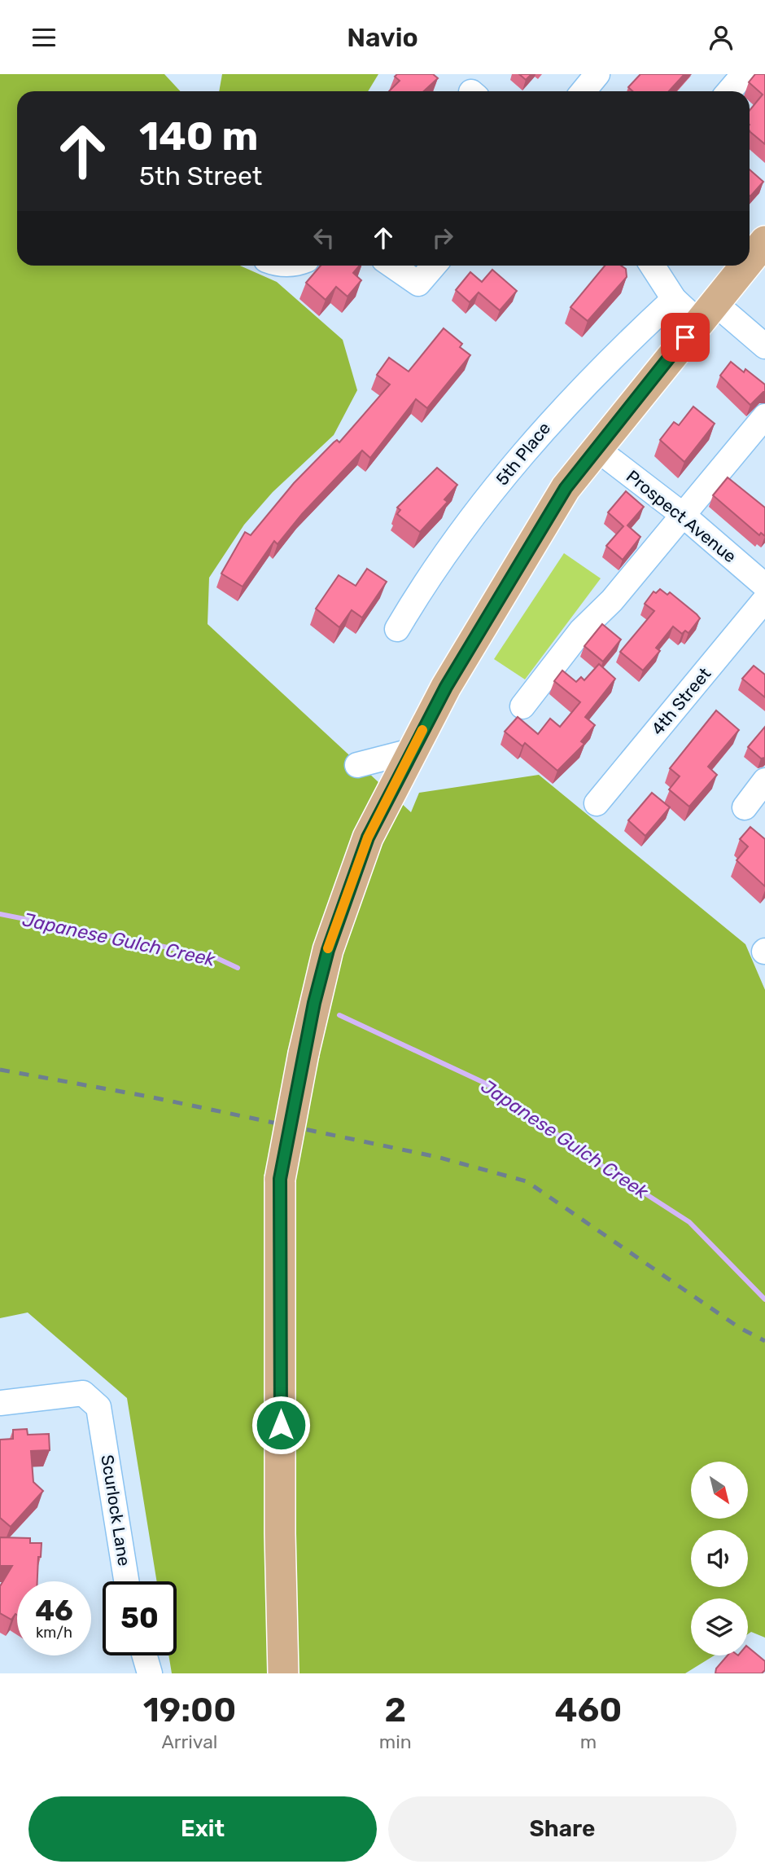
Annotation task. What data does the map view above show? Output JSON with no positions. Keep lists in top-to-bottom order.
{
  "streets": {
    "street": [
      "5th Place",
      "Prospect Avenue",
      "4th Street",
      "Scurlock Lane"
    ]
  },
  "water": ["Japanese Gulch Creek"],
  "north": "bottom right",
  "page": {
    "header": "Navio",
    "turn": ["140 m", "5th Street"],
    "speed": "46 km/h",
    "limit": "50",
    "eta": [
      "19:00",
      "Arrival",
      "2",
      "min",
      "460",
      "m"
    ],
    "buttons": ["Exit", "Share"]
  }
}
